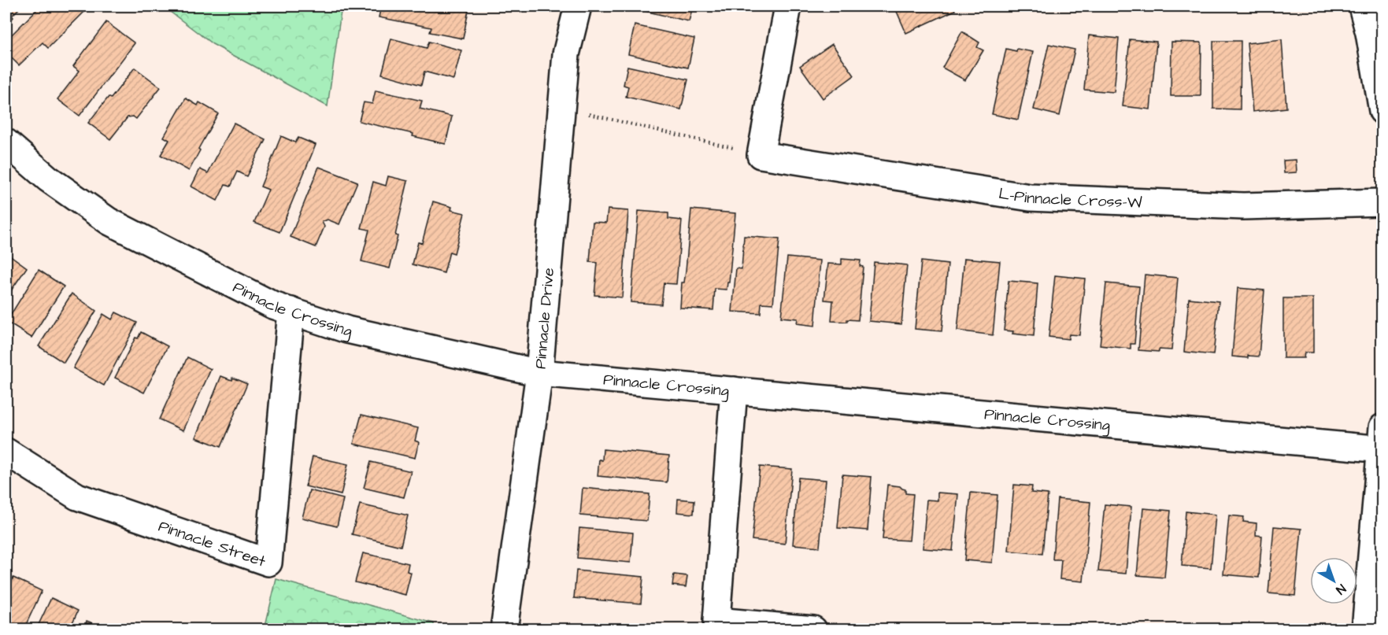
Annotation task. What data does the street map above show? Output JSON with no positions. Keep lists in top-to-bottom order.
{
  "streets": {
    "street": [
      "L-Pinnacle Cross-W",
      "Pinnacle Crossing",
      "Pinnacle Drive",
      "Pinnacle Street"
    ]
  },
  "crossings": [
    ["Pinnacle Crossing", "Pinnacle Drive"],
    ["Pinnacle Crossing", "Pinnacle Street"]
  ],
  "north": "bottom right"
}
